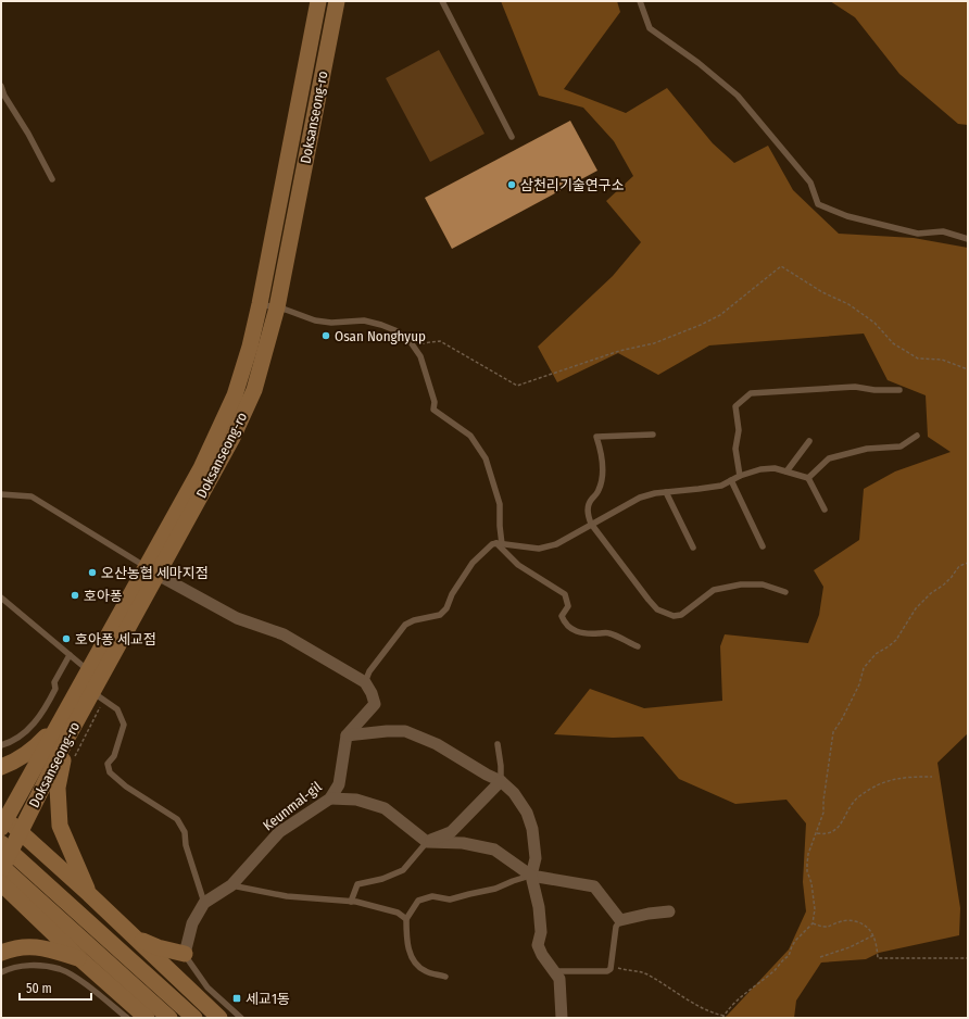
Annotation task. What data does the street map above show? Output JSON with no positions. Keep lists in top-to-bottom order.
{
  "streets": {
    "street": ["Doksanseong-ro", "Keunmal-gil"]
  },
  "places": {
    "other": [
      "삼천리기술연구소",
      "Osan Nonghyup",
      "오산농협 세마지점",
      "호아퐁",
      "호아퐁 세교점"
    ],
    "transit": ["세교1동"]
  },
  "scale_bar": "50 m"
}
